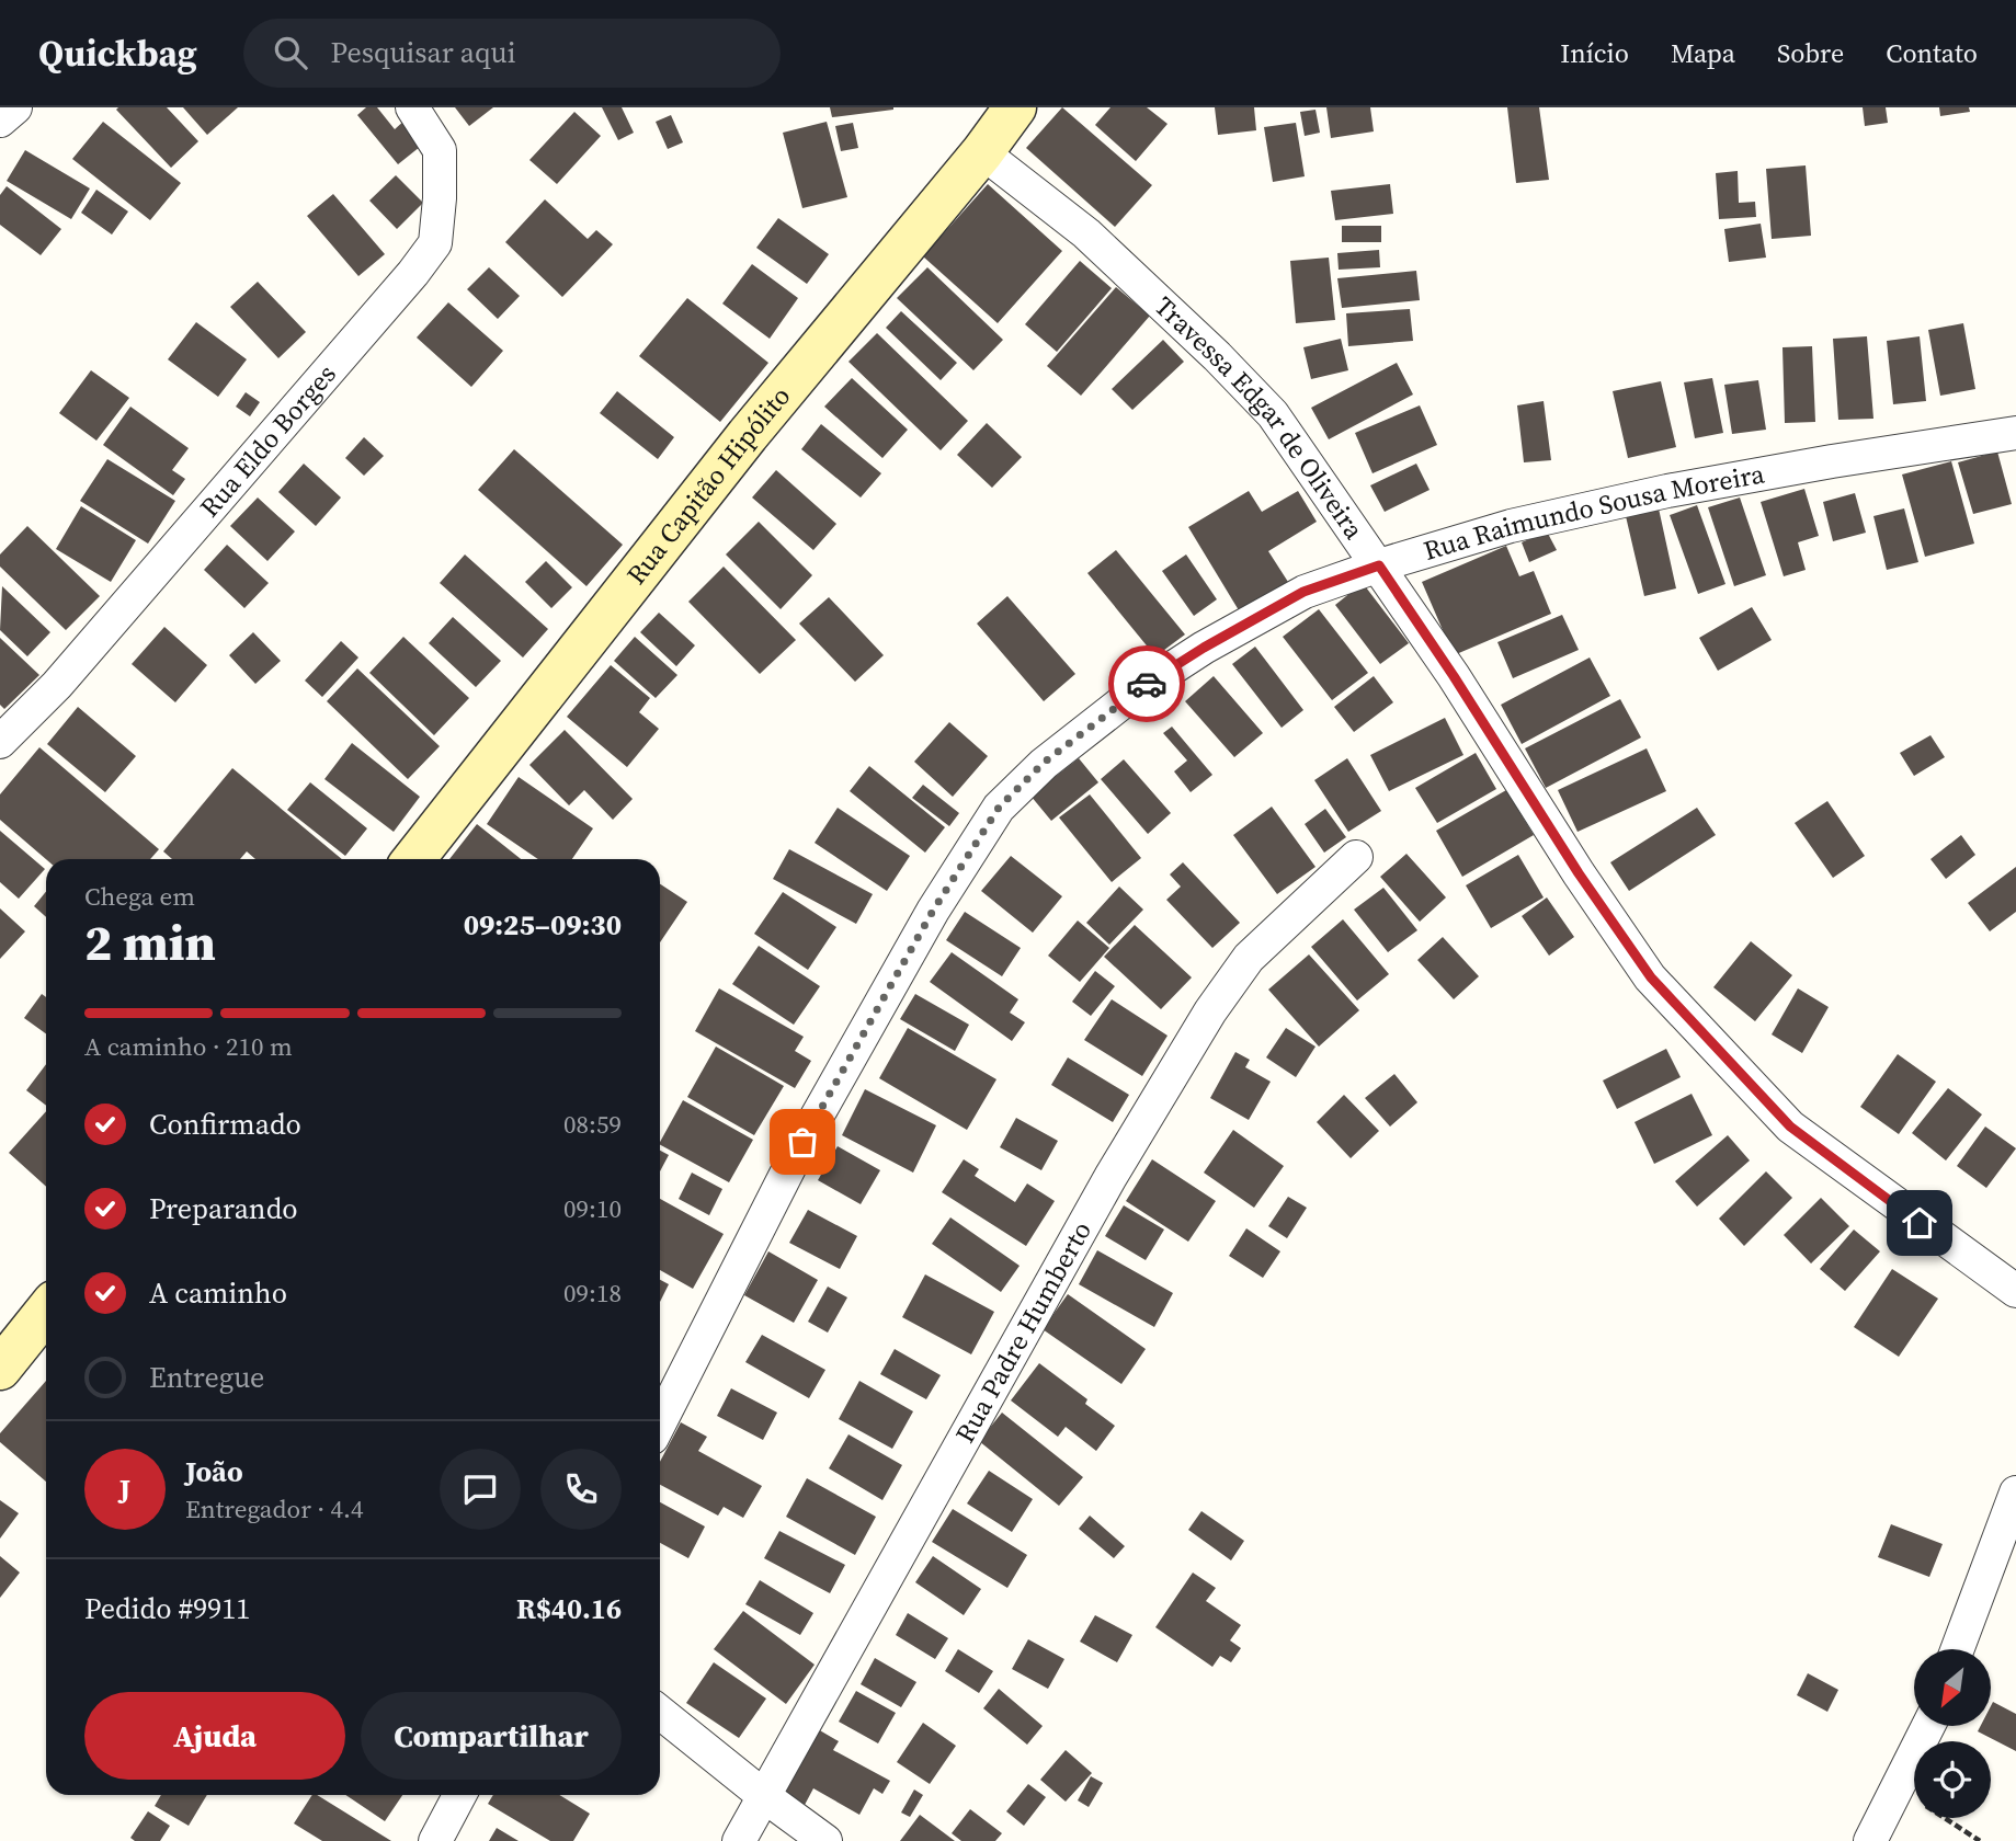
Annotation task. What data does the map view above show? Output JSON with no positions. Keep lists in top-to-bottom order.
{
  "streets": {
    "main road": ["Rua Capitão Hipólito"],
    "street": [
      "Travessa Edgar de Oliveira",
      "Rua Eldo Borges",
      "Rua Raimundo Sousa Moreira",
      "Rua Padre Humberto"
    ]
  },
  "crossings": [
    ["Travessa Edgar de Oliveira", "Rua Capitão Hipólito"],
    ["Travessa Edgar de Oliveira", "Rua Raimundo Sousa Moreira"]
  ],
  "north": "bottom left",
  "page": {
    "header": "Quickbag",
    "search": "Pesquisar aqui",
    "nav": [
      "Início",
      "Mapa",
      "Sobre",
      "Contato"
    ],
    "heading": ["2 min", "Chega em", "09:25–09:30"],
    "panel": [
      "João",
      "Entregador · 4.4",
      "Pedido #9911",
      "R$40.16"
    ],
    "bar": "A caminho · 210 m",
    "list": [
      ["Confirmado", "08:59"],
      ["Preparando", "09:10"],
      ["A caminho", "09:18"],
      "Entregue"
    ],
    "round": "J",
    "buttons": ["Ajuda", "Compartilhar"]
  }
}
